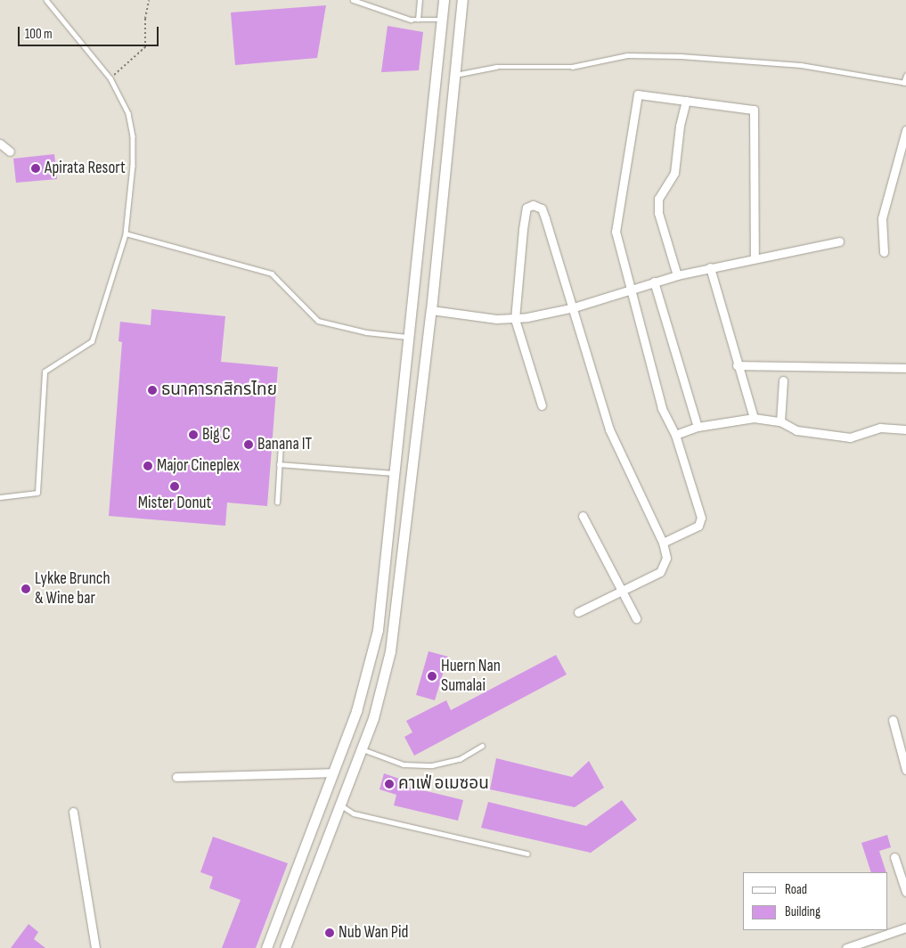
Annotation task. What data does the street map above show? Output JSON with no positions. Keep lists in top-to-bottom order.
{
  "places": [
    "Apirata Resort",
    "ธนาคารกสิกรไทย",
    "Big C",
    "Banana IT",
    "Major Cineplex",
    "Mister Donut",
    "Lykke Brunch & Wine bar",
    "Huern Nan Sumalai",
    "คาเฟ่ อเมซอน",
    "Nub Wan Pid"
  ],
  "legend": ["Road", "Building"],
  "scale_bar": "100 m"
}
